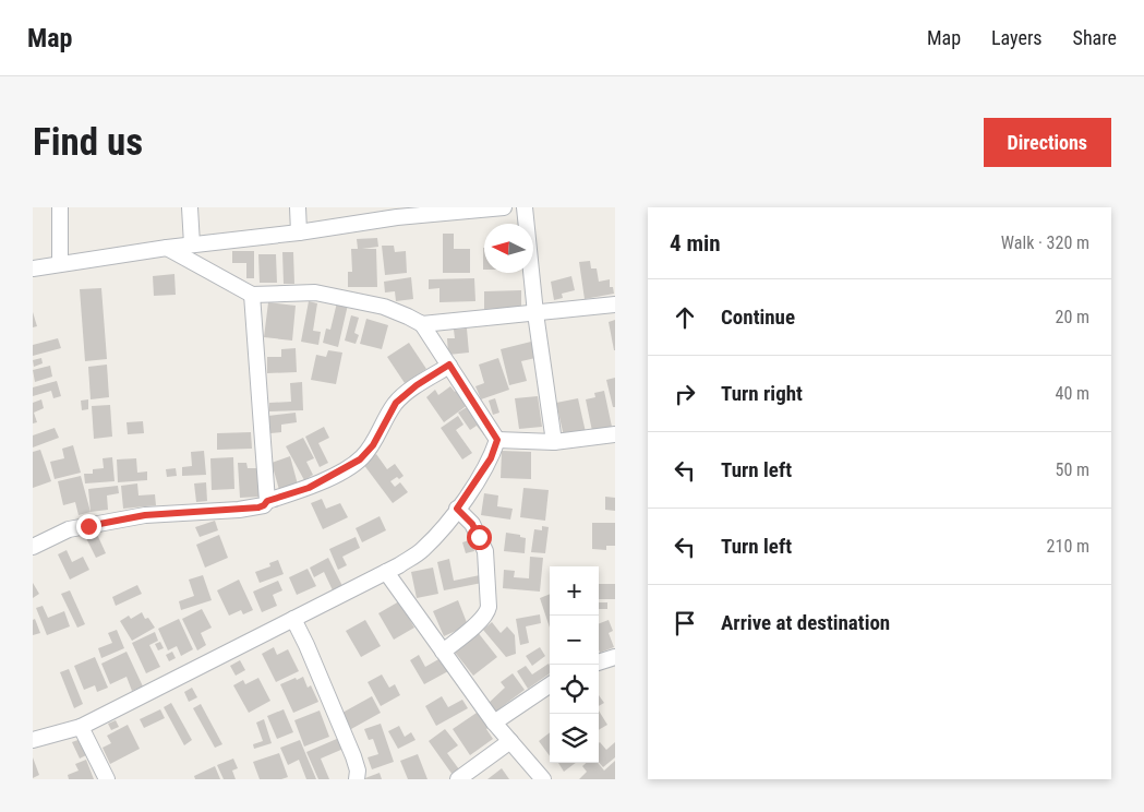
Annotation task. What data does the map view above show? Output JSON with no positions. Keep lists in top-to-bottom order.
{
  "north": "left",
  "page": {
    "header": "Map",
    "nav": ["Map", "Layers", "Share"],
    "buttons": "Directions",
    "title": "Find us",
    "heading": ["4 min", "Walk · 320 m"],
    "list": [
      ["Continue", "20 m"],
      ["Turn right", "40 m"],
      ["Turn left", "50 m"],
      ["Turn left", "210 m"],
      "Arrive at destination"
    ],
    "map_buttons": ["+", "−"]
  }
}
